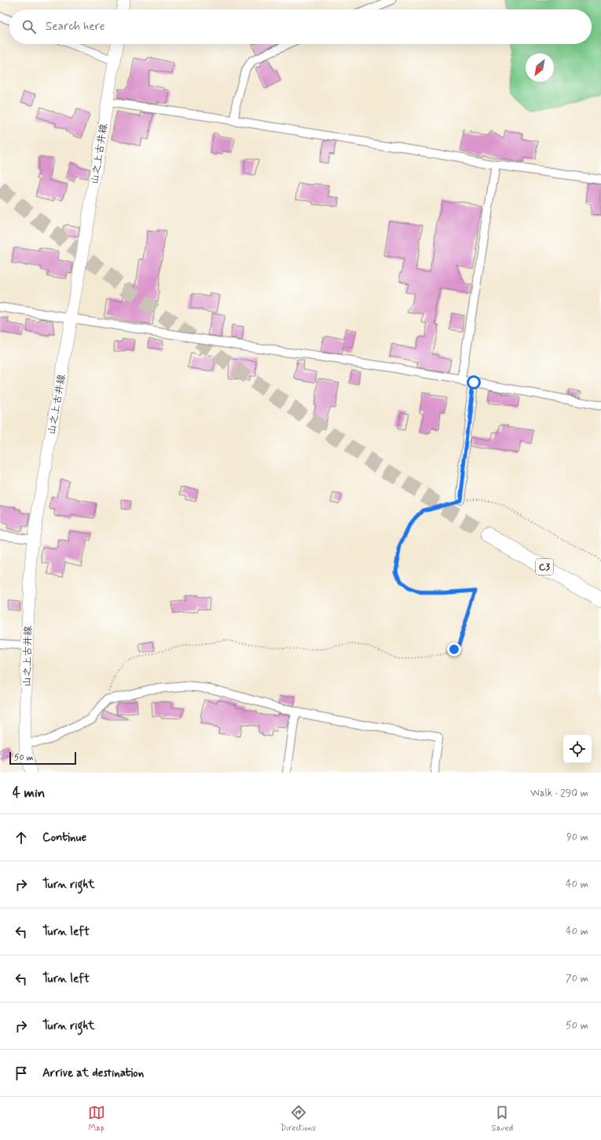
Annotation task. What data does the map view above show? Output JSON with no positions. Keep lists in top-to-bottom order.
{
  "streets": {
    "highway": ["C3"],
    "main road": ["山之上古井線"]
  },
  "scale_bar": "50 m",
  "north": "bottom left",
  "page": {
    "search": "Search here",
    "scale": "50 m",
    "heading": ["4 min", "Walk · 290 m"],
    "list": [
      ["Continue", "90 m"],
      ["Turn right", "40 m"],
      ["Turn left", "40 m"],
      ["Turn left", "70 m"],
      ["Turn right", "50 m"],
      "Arrive at destination"
    ],
    "nav": ["Map", "Directions", "Saved"]
  }
}
